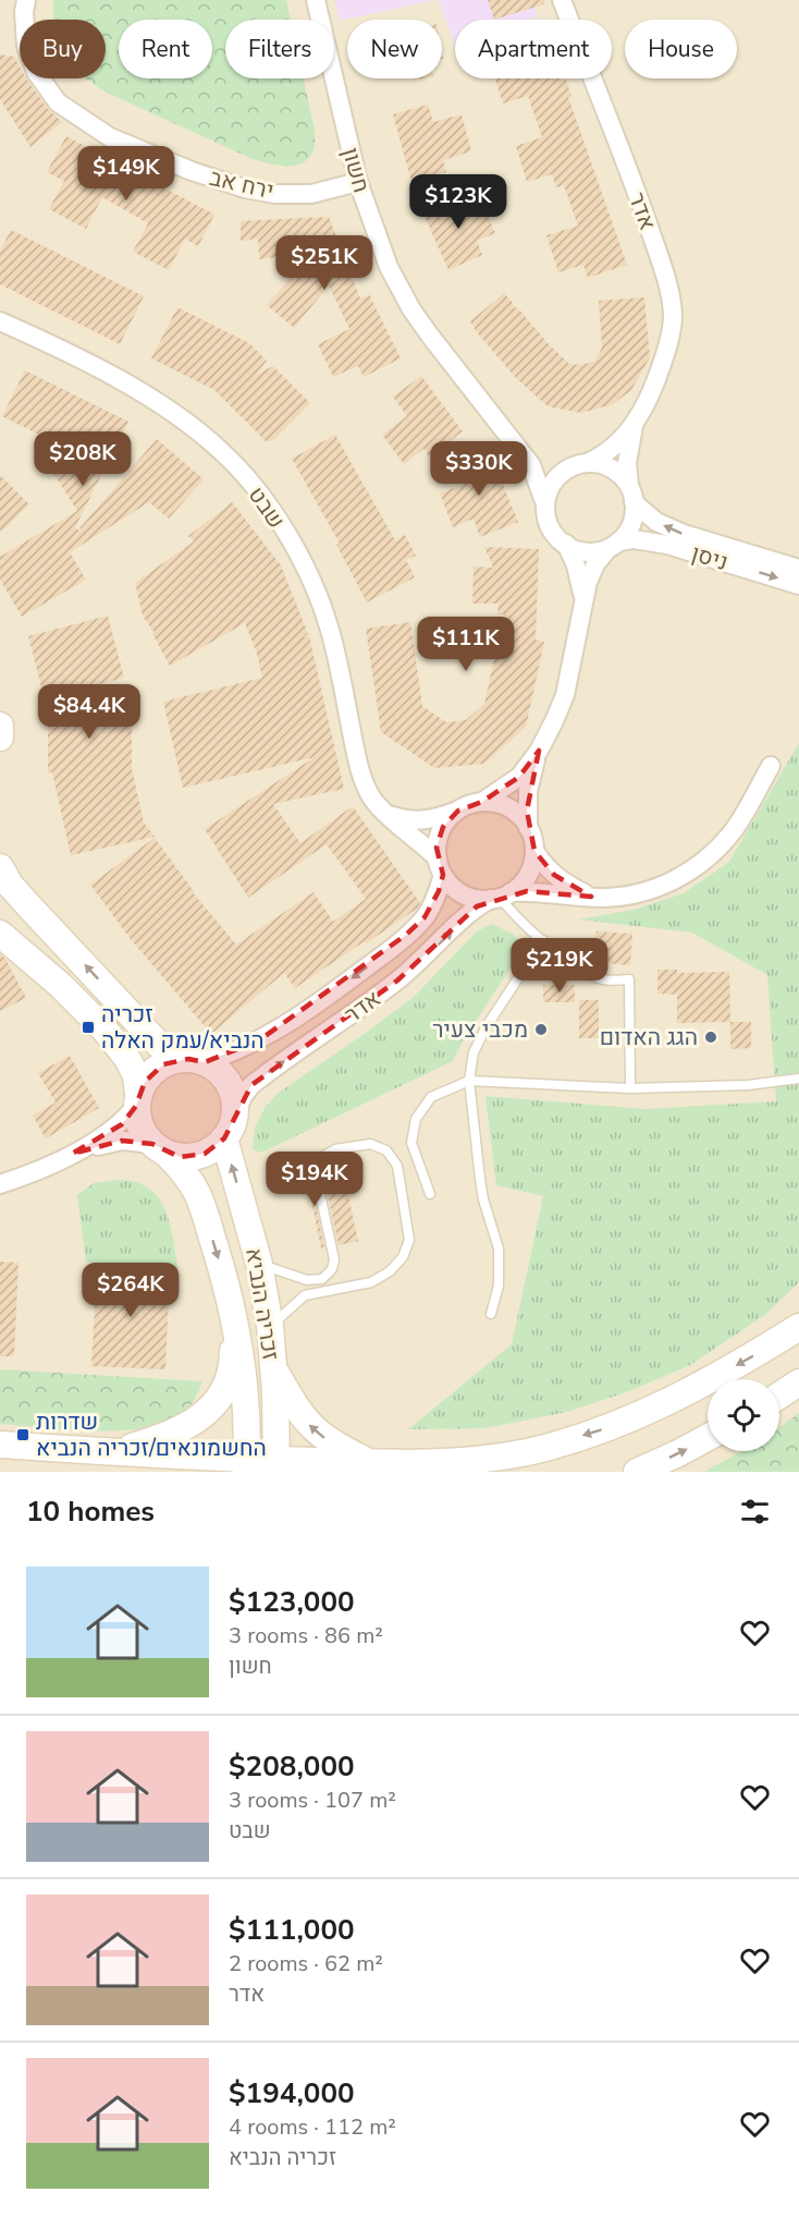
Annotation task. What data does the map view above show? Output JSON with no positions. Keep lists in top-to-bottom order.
{
  "streets": {
    "street": [
      "חשון",
      "ירח אב",
      "אדר",
      "שבט",
      "ניסן",
      "זכריה הנביא"
    ]
  },
  "crossings": [
    ["חשון", "ירח אב"],
    ["חשון", "אדר"],
    ["חשון", "ניסן"],
    ["אדר", "שבט"],
    ["אדר", "ניסן"],
    ["אדר", "זכריה הנביא"]
  ],
  "places": {
    "transit": ["זכריה הנביא/עמק האלה", "שדרות החשמונאים/זכריה הנביא"],
    "other": ["מכבי צעיר", "הגג האדום"]
  },
  "page": {
    "chip": [
      "Buy",
      "Rent",
      "Filters",
      "New",
      "Apartment",
      "House"
    ],
    "price": [
      "$149K",
      "$123K",
      "$251K",
      "$208K",
      "$330K",
      "$111K",
      "$84.4K",
      "$219K",
      "$194K",
      "$264K"
    ],
    "heading": "10 homes",
    "list": [
      {
        "name": "$123,000",
        "note": "3 rooms · 86 m² · חשון"
      },
      {
        "name": "$208,000",
        "note": "3 rooms · 107 m² · שבט"
      },
      {
        "name": "$111,000",
        "note": "2 rooms · 62 m² · אדר"
      },
      {
        "name": "$194,000",
        "note": "4 rooms · 112 m² · זכריה הנביא"
      }
    ]
  }
}
